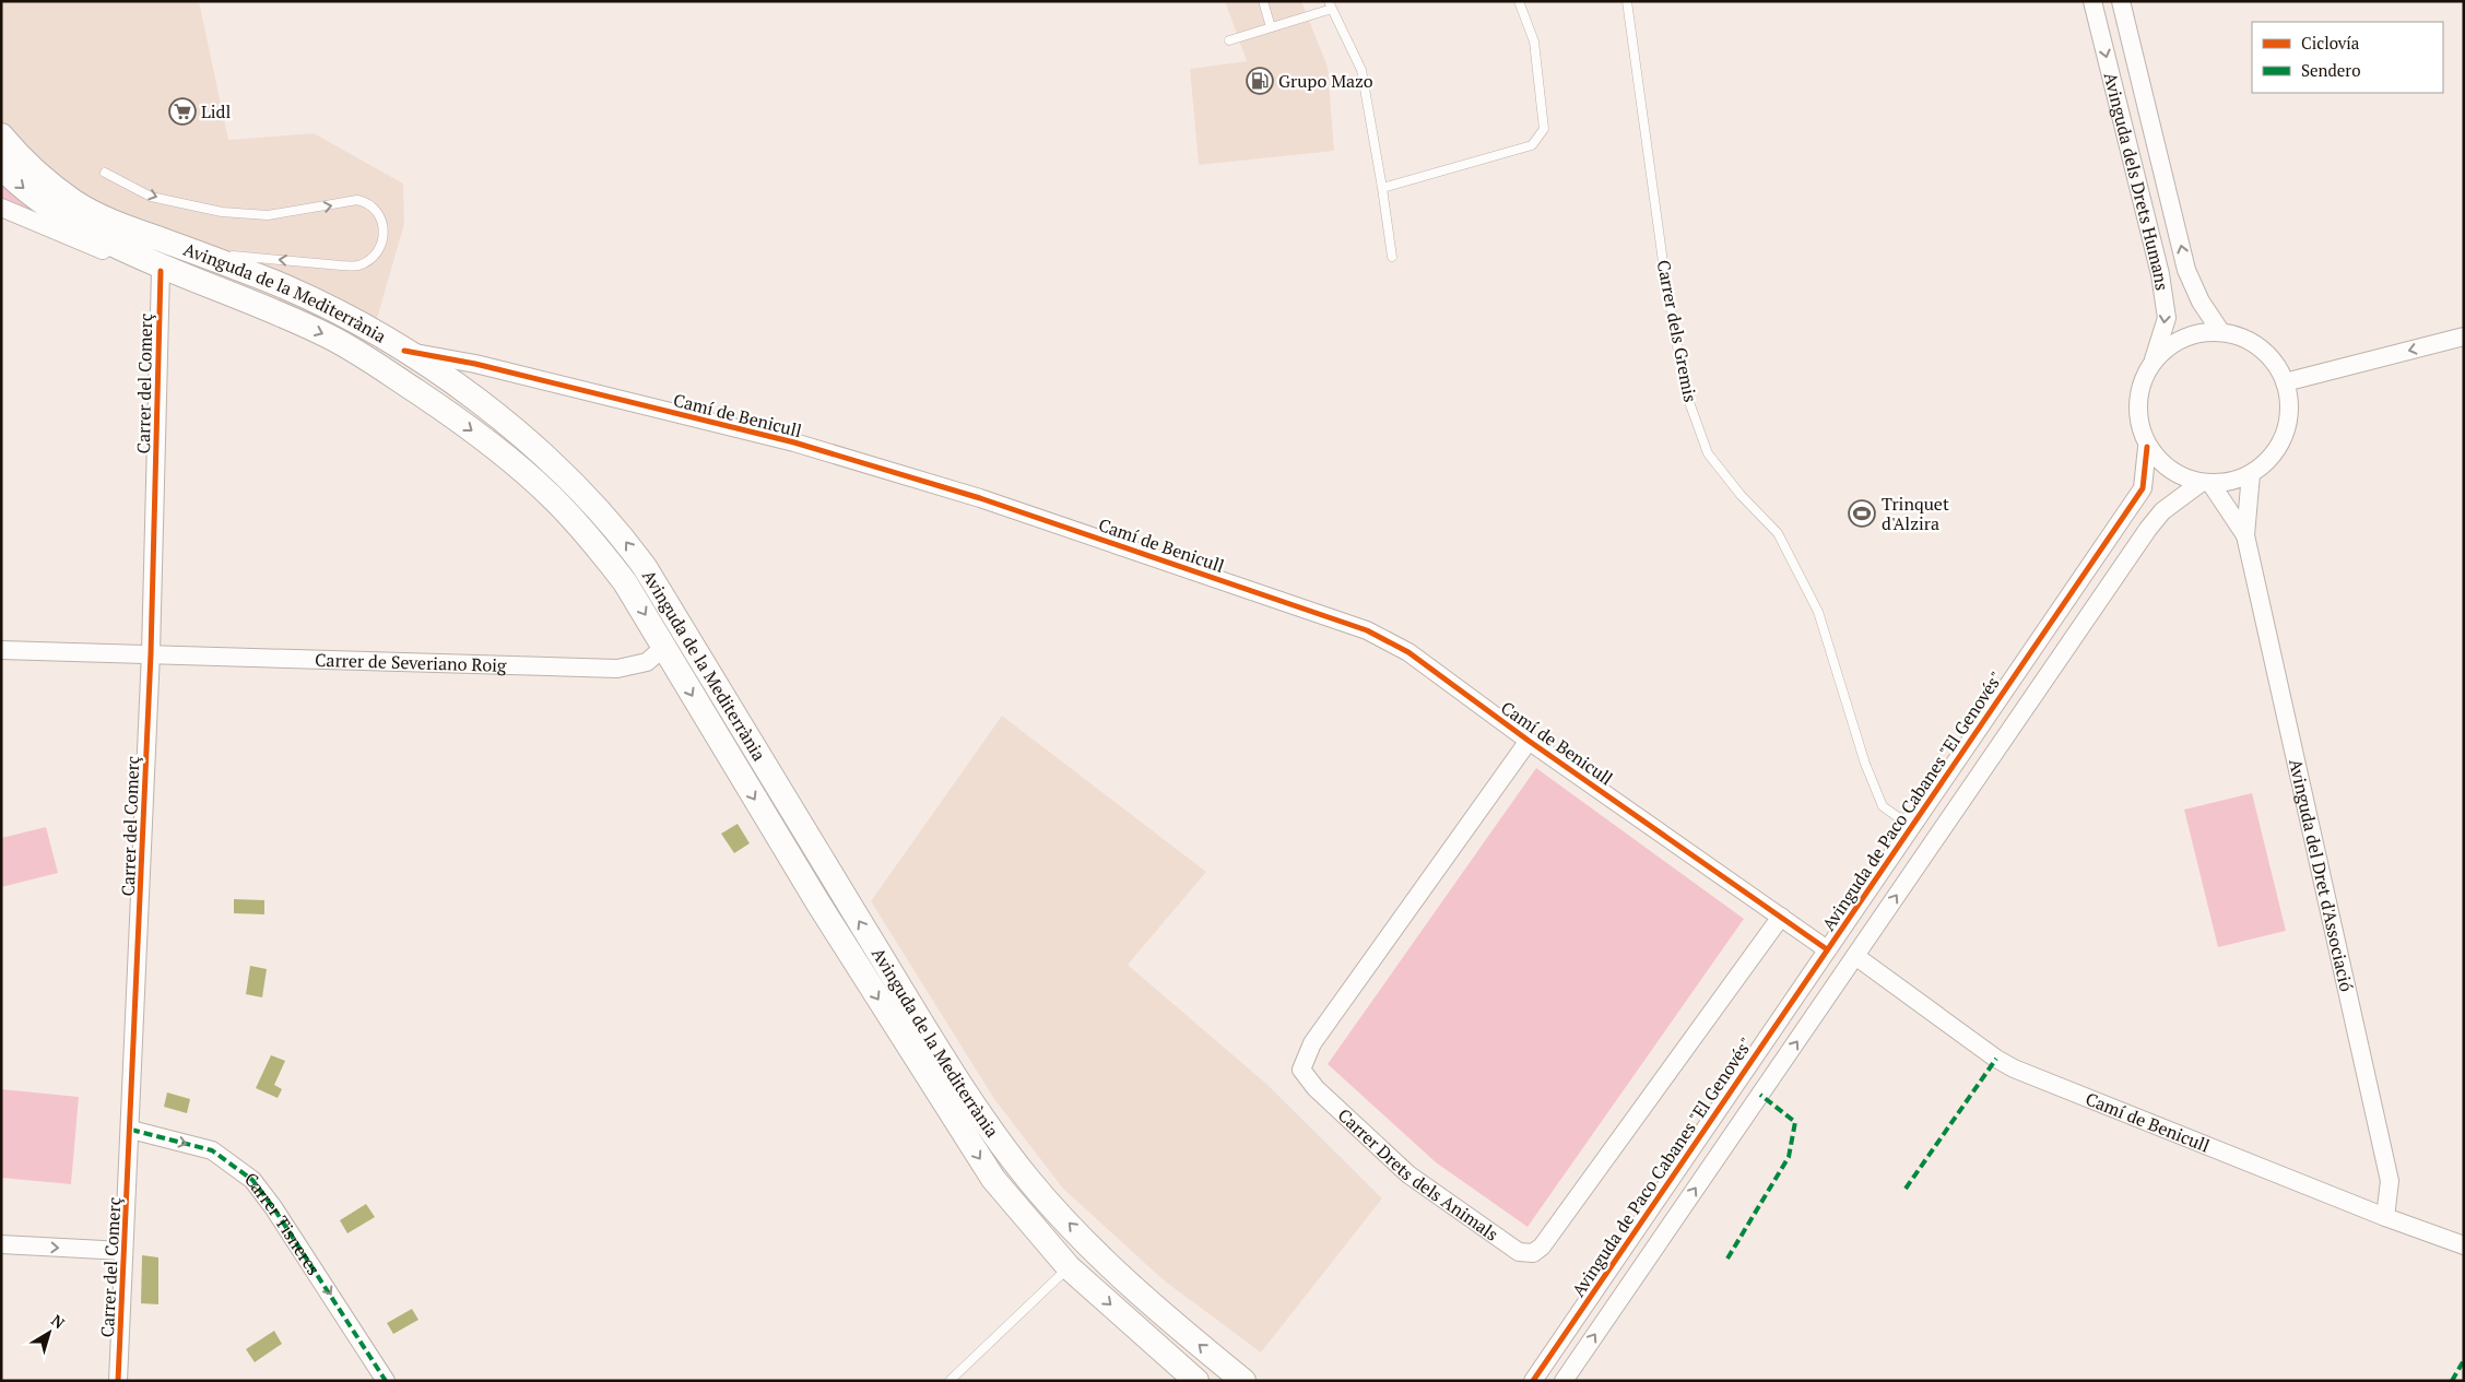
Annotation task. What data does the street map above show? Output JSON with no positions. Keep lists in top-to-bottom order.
{
  "streets": {
    "main road": ["Avinguda de la Mediterrània"],
    "street": [
      "Avinguda dels Drets Humans",
      "Carrer del Comerç",
      "Camí de Benicull",
      "Carrer de Severiano Roig",
      "Avinguda de Paco Cabanes \"El Genovés\"",
      "Avinguda del Dret d'Associació",
      "Carrer Drets dels Animals",
      "Carrer Tisneres"
    ],
    "lane": ["Carrer dels Gremis"]
  },
  "crossings": [
    ["Avinguda dels Drets Humans", "Avinguda de Paco Cabanes \"El Genovés\""],
    ["Avinguda dels Drets Humans", "Avinguda del Dret d'Associació"],
    ["Avinguda de la Mediterrània", "Camí de Benicull"],
    ["Avinguda de la Mediterrània", "Carrer de Severiano Roig"],
    ["Carrer dels Gremis", "Avinguda de Paco Cabanes \"El Genovés\""],
    ["Carrer del Comerç", "Carrer de Severiano Roig"],
    ["Carrer del Comerç", "Carrer Tisneres"],
    ["Camí de Benicull", "Avinguda de Paco Cabanes \"El Genovés\""],
    ["Camí de Benicull", "Avinguda del Dret d'Associació"],
    ["Camí de Benicull", "Carrer Drets dels Animals"],
    ["Avinguda de Paco Cabanes \"El Genovés\"", "Avinguda del Dret d'Associació"]
  ],
  "one_way": ["Carrer Tisneres"],
  "places": {
    "fuel station": ["Grupo Mazo"],
    "supermarket": ["Lidl"],
    "sports": ["Trinquet d'Alzira"]
  },
  "legend": ["Ciclovía", "Sendero"],
  "north": "top right"
}
